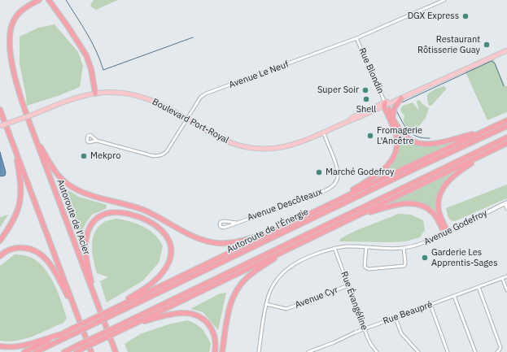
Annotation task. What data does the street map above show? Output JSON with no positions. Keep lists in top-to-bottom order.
{
  "streets": {
    "highway": ["Autoroute de l'Acier", "Autoroute de l'Énergie"],
    "main road": ["Boulevard Port-Royal"],
    "street": [
      "Rue Blondin",
      "Avenue Le Neuf",
      "Avenue Descôteaux",
      "Avenue Godefroy",
      "Avenue Cyr",
      "Rue Évangéline",
      "Rue Beaupré"
    ]
  },
  "crossings": [
    ["Rue Blondin", "Avenue Le Neuf"],
    ["Rue Blondin", "Boulevard Port-Royal"],
    ["Avenue Le Neuf", "Boulevard Port-Royal"],
    ["Boulevard Port-Royal", "Avenue Descôteaux"],
    ["Avenue Godefroy", "Avenue Cyr"],
    ["Avenue Godefroy", "Rue Évangéline"],
    ["Avenue Cyr", "Rue Évangéline"],
    ["Rue Évangéline", "Rue Beaupré"]
  ],
  "places": [
    "DGX Express",
    "Restaurant Rôtisserie Guay",
    "Super Soir",
    "Shell",
    "Fromagerie L'Ancêtre",
    "Mekpro",
    "Marché Godefroy",
    "Garderie Les Apprentis-Sages"
  ]
}
